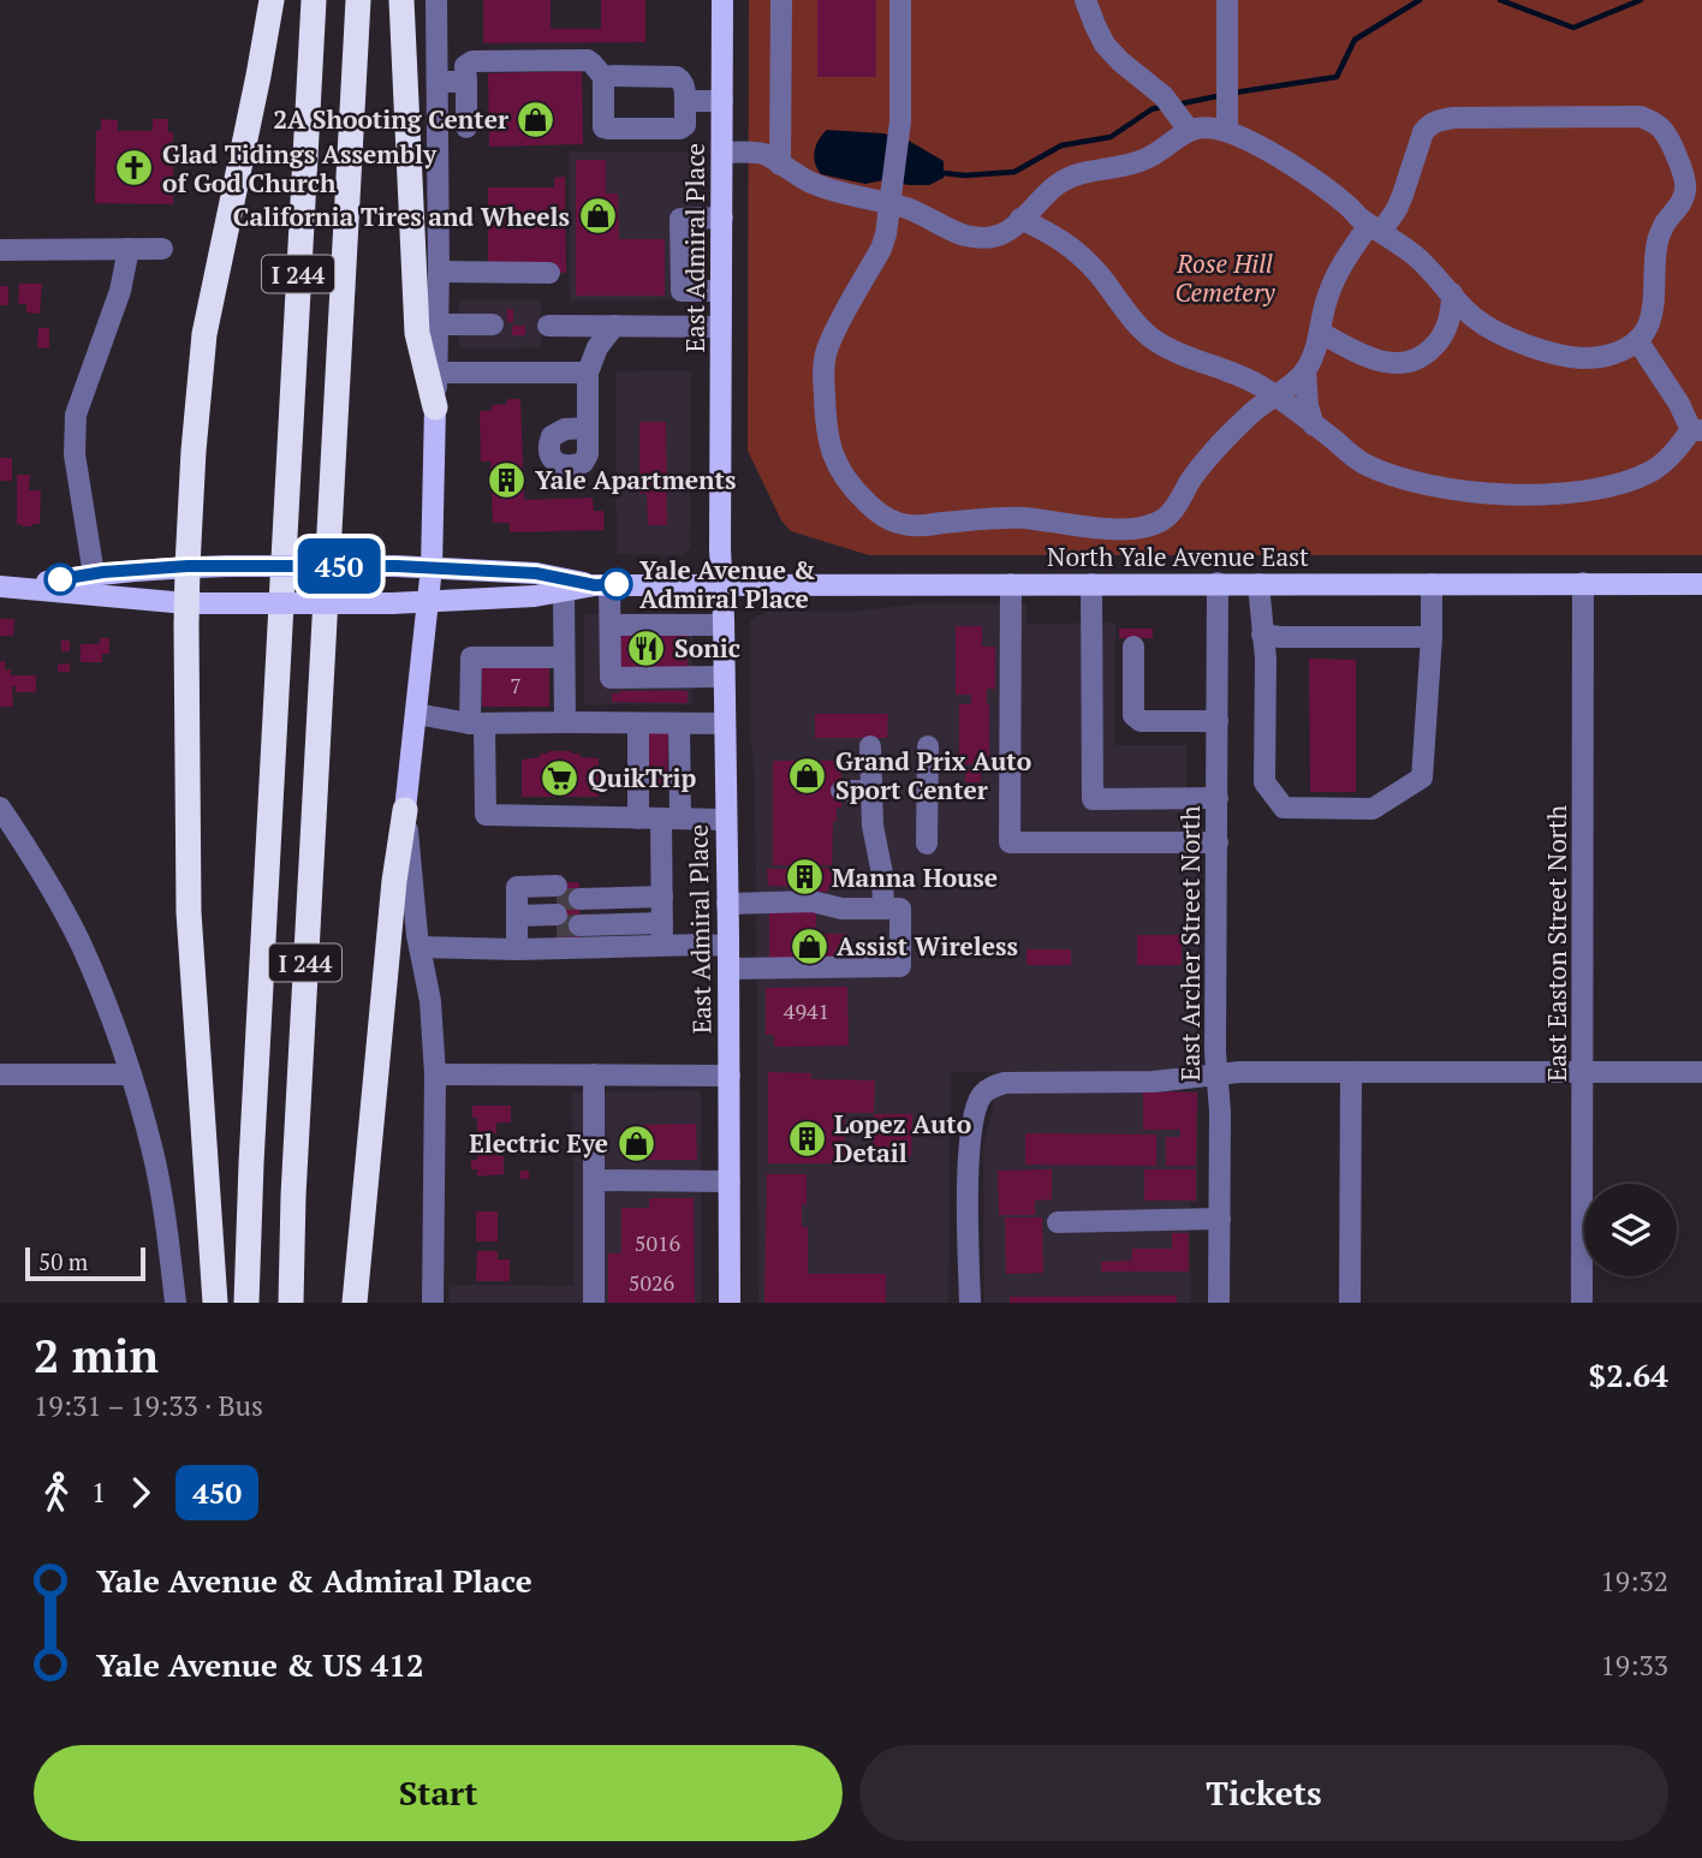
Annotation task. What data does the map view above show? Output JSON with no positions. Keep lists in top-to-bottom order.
{
  "streets": {
    "highway": ["I 244"],
    "main road": ["East Admiral Place", "North Yale Avenue East"],
    "street": ["East Archer Street North", "East Easton Street North"]
  },
  "crossings": [
    ["East Admiral Place", "North Yale Avenue East"],
    ["North Yale Avenue East", "East Archer Street North"],
    ["North Yale Avenue East", "East Easton Street North"]
  ],
  "parks": ["Rose Hill Cemetery"],
  "places": {
    "shop": [
      "2A Shooting Center",
      "California Tires and Wheels",
      "Grand Prix Auto Sport Center",
      "Assist Wireless",
      "Electric Eye"
    ],
    "church": ["Glad Tidings Assembly of God Church"],
    "building": ["Yale Apartments", "Manna House", "Lopez Auto Detail"],
    "other": ["Yale Avenue & Admiral Place"],
    "restaurant": ["Sonic"],
    "supermarket": ["QuikTrip"]
  },
  "lines": ["bus line 450"],
  "house_numbers": [
    "7",
    "4941",
    "5016",
    "5026"
  ],
  "scale_bar": "50 m",
  "page": {
    "on_map": "450",
    "scale": "50 m",
    "heading": ["2 min", "19:31 – 19:33 · Bus", "$2.64"],
    "legs": ["1", "450"],
    "list": [
      {
        "name": "Yale Avenue & Admiral Place",
        "value": "19:32"
      },
      {
        "name": "Yale Avenue & US 412",
        "value": "19:33"
      }
    ],
    "buttons": ["Start", "Tickets"]
  }
}
